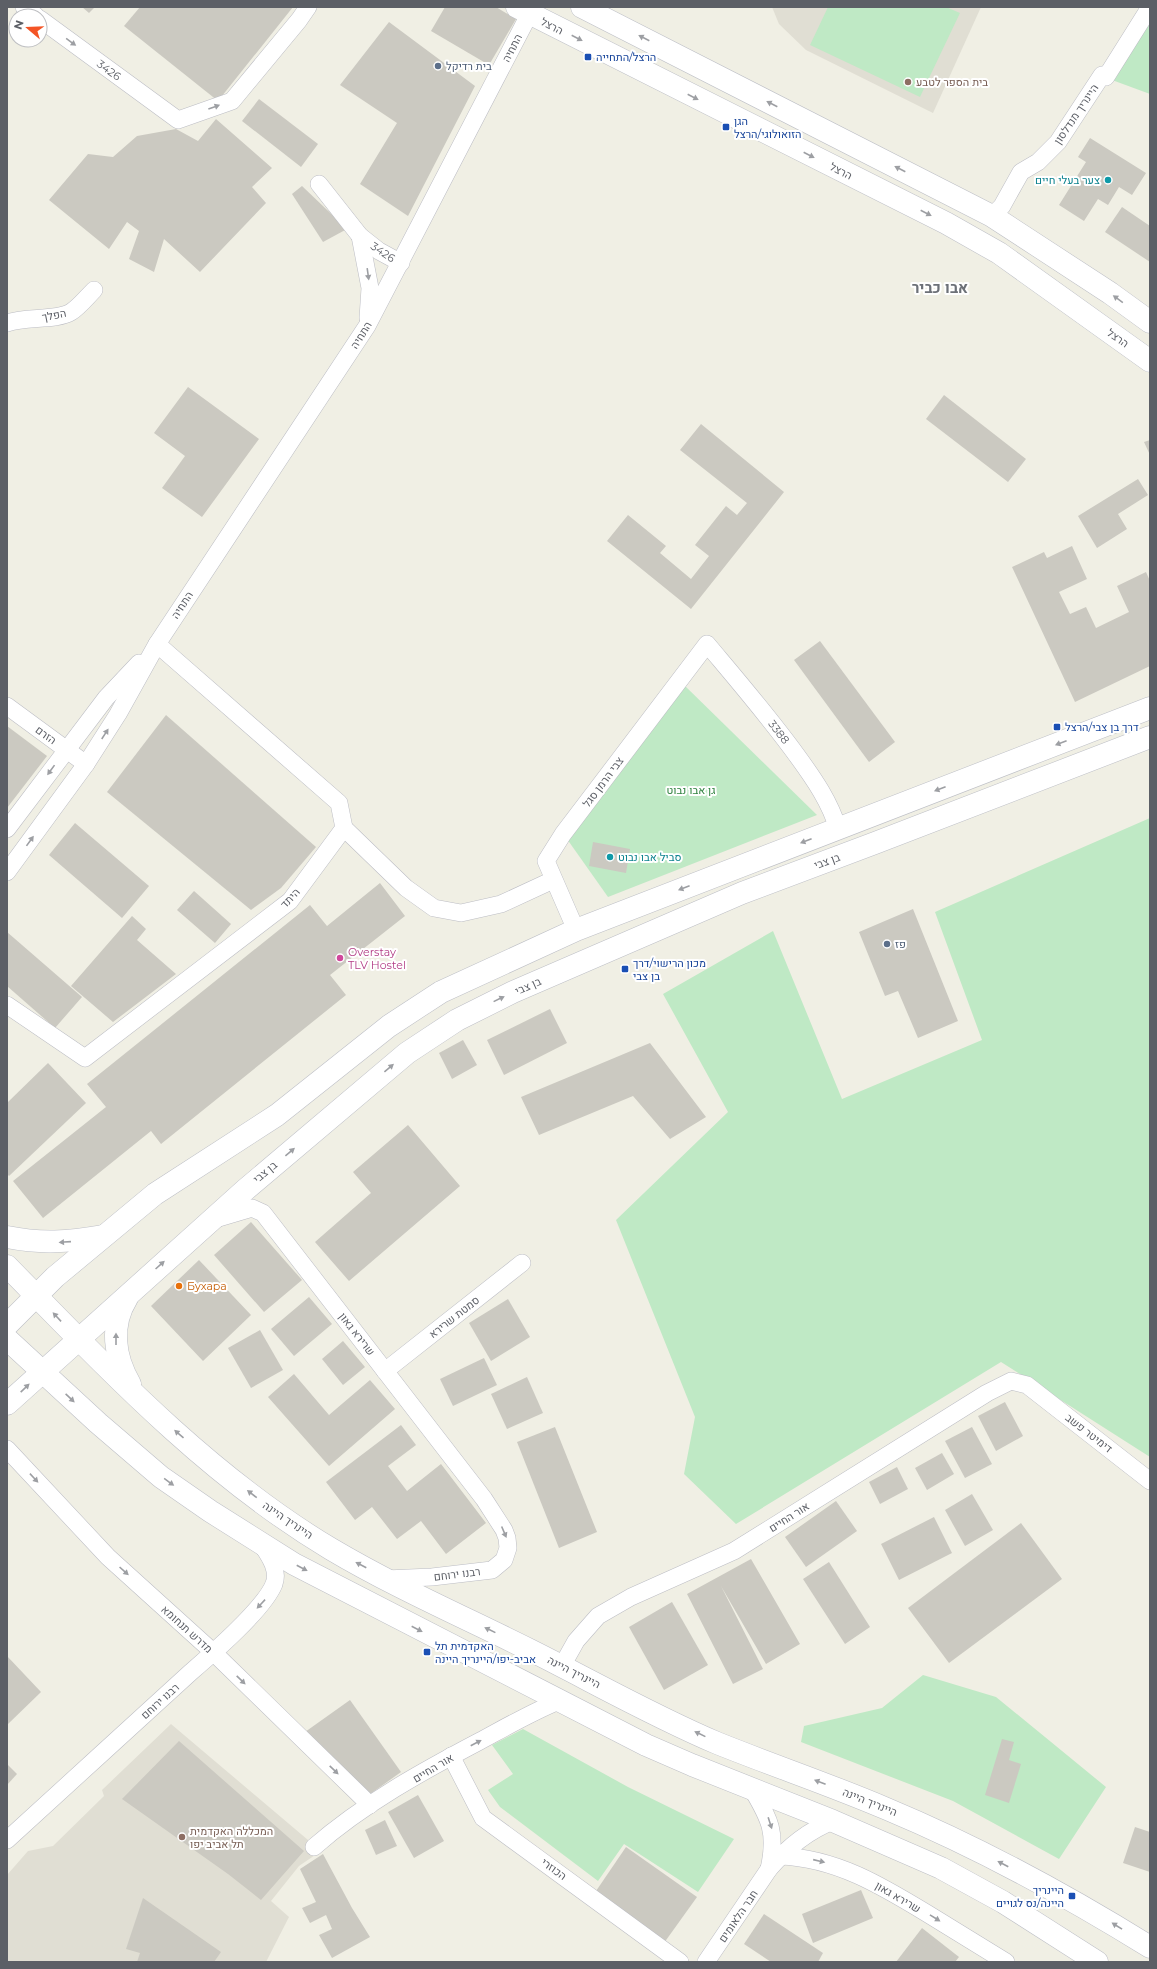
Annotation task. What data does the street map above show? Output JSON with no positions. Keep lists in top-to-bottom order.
{
  "streets": {
    "main road": ["הרצל", "בן צבי", "היינריך היינה"],
    "street": [
      "התחיה",
      "3426",
      "היינריך מנדלסון",
      "הפלך",
      "3388",
      "הזרם",
      "צבי הרמן סגל",
      "היתד",
      "סמטת שרירא",
      "שרירא גאון",
      "דימיטר פשב",
      "אור החיים",
      "רבנו ירוחם",
      "מדרש תנחומא",
      "הכוזרי",
      "חבר הלאומים"
    ]
  },
  "crossings": [
    ["הרצל", "התחיה"],
    ["התחיה", "3426"],
    ["התחיה", "הזרם"],
    ["3388", "צבי הרמן סגל"],
    ["בן צבי", "שרירא גאון"],
    ["בן צבי", "היינריך היינה"],
    ["סמטת שרירא", "שרירא גאון"],
    ["שרירא גאון", "רבנו ירוחם"],
    ["שרירא גאון", "חבר הלאומים"],
    ["דימיטר פשב", "אור החיים"],
    ["אור החיים", "היינריך היינה"],
    ["אור החיים", "מדרש תנחומא"],
    ["אור החיים", "הכוזרי"],
    ["היינריך היינה", "רבנו ירוחם"],
    ["רבנו ירוחם", "מדרש תנחומא"]
  ],
  "one_way": ["שרירא גאון", "מדרש תנחומא"],
  "districts": ["אבו כביר"],
  "parks": ["גן אבו נבוט"],
  "places": {
    "transit": [
      "הרצל/התחייה",
      "הגן הזואולוגי/הרצל",
      "דרך בן צבי/הרצל",
      "מכון הרישוי/דרך בן צבי",
      "האקדמית תל אביב-יפו/היינריך היינה",
      "היינריך היינה/נס לגויים"
    ],
    "other": [
      "בית רדיקל",
      "בית הספר לטבע",
      "צער בעלי חיים",
      "סביל אבו נבוט",
      "פז",
      "Overstay TLV Hostel",
      "Бухара",
      "המכללה האקדמית תל אביב יפו"
    ]
  },
  "north": "left"
}
